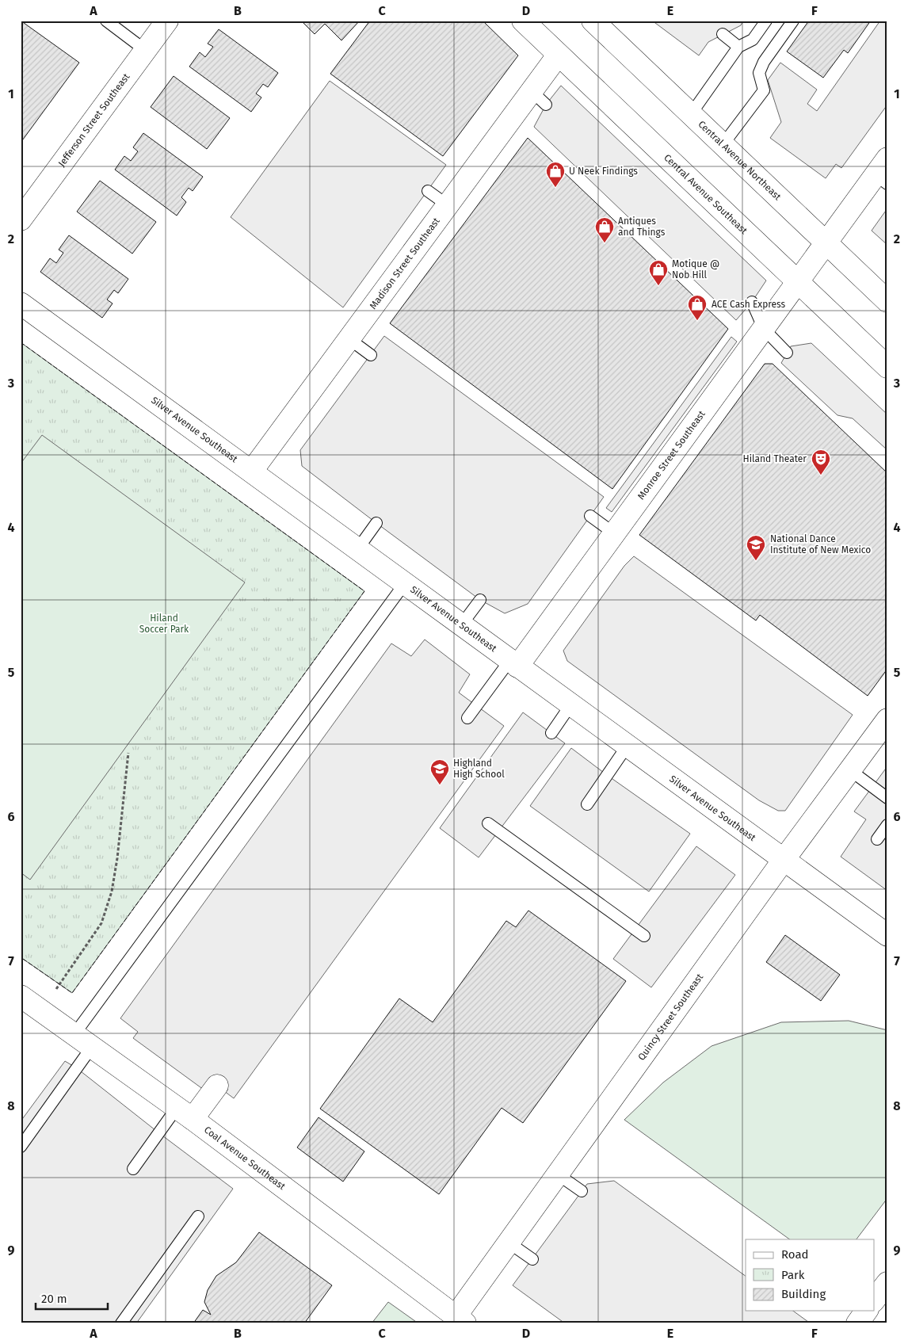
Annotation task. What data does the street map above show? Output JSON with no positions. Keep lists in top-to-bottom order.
{
  "streets": {
    "street": [
      "Jefferson Street Southeast",
      "Central Avenue Northeast",
      "Central Avenue Southeast",
      "Madison Street Southeast",
      "Silver Avenue Southeast",
      "Monroe Street Southeast",
      "Quincy Street Southeast",
      "Coal Avenue Southeast"
    ]
  },
  "crossings": [
    ["Central Avenue Northeast", "Monroe Street Southeast"],
    ["Central Avenue Southeast", "Madison Street Southeast"],
    ["Central Avenue Southeast", "Monroe Street Southeast"],
    ["Madison Street Southeast", "Silver Avenue Southeast"],
    ["Silver Avenue Southeast", "Monroe Street Southeast"],
    ["Silver Avenue Southeast", "Quincy Street Southeast"],
    ["Quincy Street Southeast", "Coal Avenue Southeast"]
  ],
  "parks": ["Hiland Soccer Park"],
  "places": {
    "shop": [
      "U Neek Findings",
      "Antiques and Things",
      "Motique @ Nob Hill",
      "ACE Cash Express"
    ],
    "theatre": ["Hiland Theater"],
    "school or university": ["National Dance Institute of New Mexico", "Highland High School"]
  },
  "legend": ["Road", "Park", "Building"],
  "scale_bar": "20 m",
  "grid": {
    "columns": [
      "A",
      "B",
      "C",
      "D",
      "E",
      "F"
    ],
    "rows": [
      "1",
      "2",
      "3",
      "4",
      "5",
      "6",
      "7",
      "8",
      "9"
    ]
  }
}
